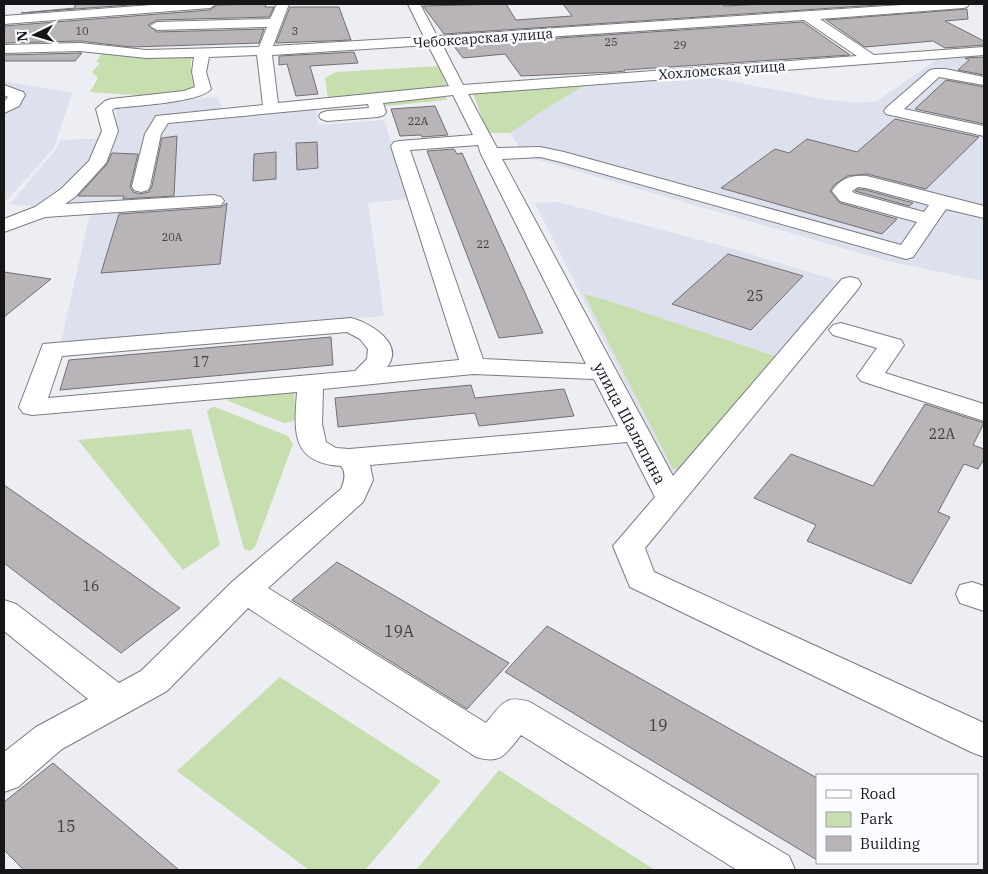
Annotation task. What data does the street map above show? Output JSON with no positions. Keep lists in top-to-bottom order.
{
  "streets": {
    "street": ["Чебоксарская улица", "Хохломская улица", "улица Шаляпина"]
  },
  "crossings": [
    ["Чебоксарская улица", "улица Шаляпина"],
    ["Хохломская улица", "улица Шаляпина"]
  ],
  "house_numbers": [
    "10",
    "3",
    "25",
    "29",
    "22А",
    "20А",
    "22",
    "25",
    "17",
    "22А",
    "16",
    "19А",
    "19",
    "15"
  ],
  "legend": ["Road", "Park", "Building"],
  "north": "left"
}
